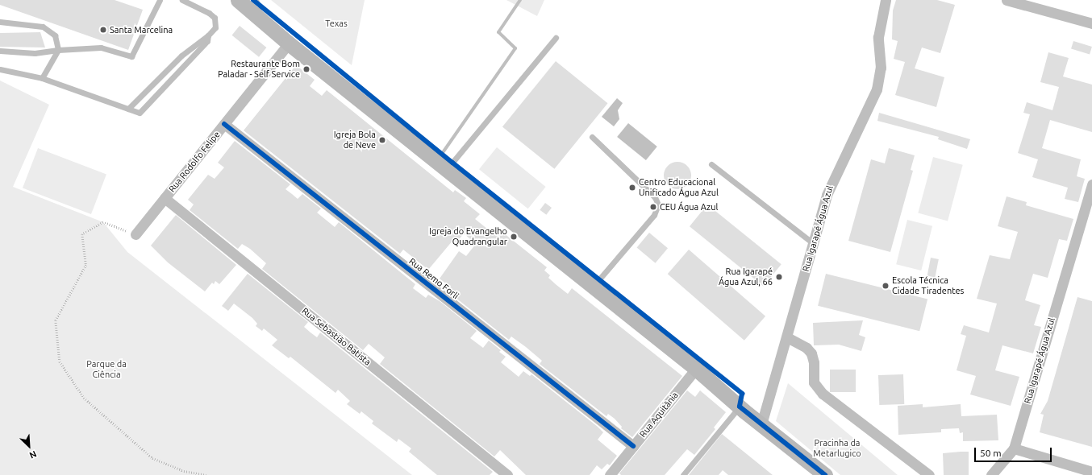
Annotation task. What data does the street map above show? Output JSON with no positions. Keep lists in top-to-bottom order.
{
  "streets": {
    "street": [
      "Rua Rodolfo Felipe",
      "Rua Igarapé Água Azul",
      "Rua Remo Forli",
      "Rua Sebastião Batista",
      "Rua Aquitânia"
    ]
  },
  "crossings": [
    ["Rua Rodolfo Felipe", "Rua Remo Forli"],
    ["Rua Rodolfo Felipe", "Rua Sebastião Batista"],
    ["Rua Remo Forli", "Rua Aquitânia"]
  ],
  "parks": ["Texas", "Parque da Ciência", "Pracinha da Metarlugico"],
  "places": [
    "Santa Marcelina",
    "Restaurante Bom Paladar - Self Service",
    "Igreja Bola de Neve",
    "Centro Educacional Unificado Água Azul",
    "CEU Água Azul",
    "Igreja do Evangelho Quadrangular",
    "Rua Igarapé Água Azul, 66",
    "Escola Técnica Cidade Tiradentes"
  ],
  "scale_bar": "50 m",
  "north": "bottom right"
}
